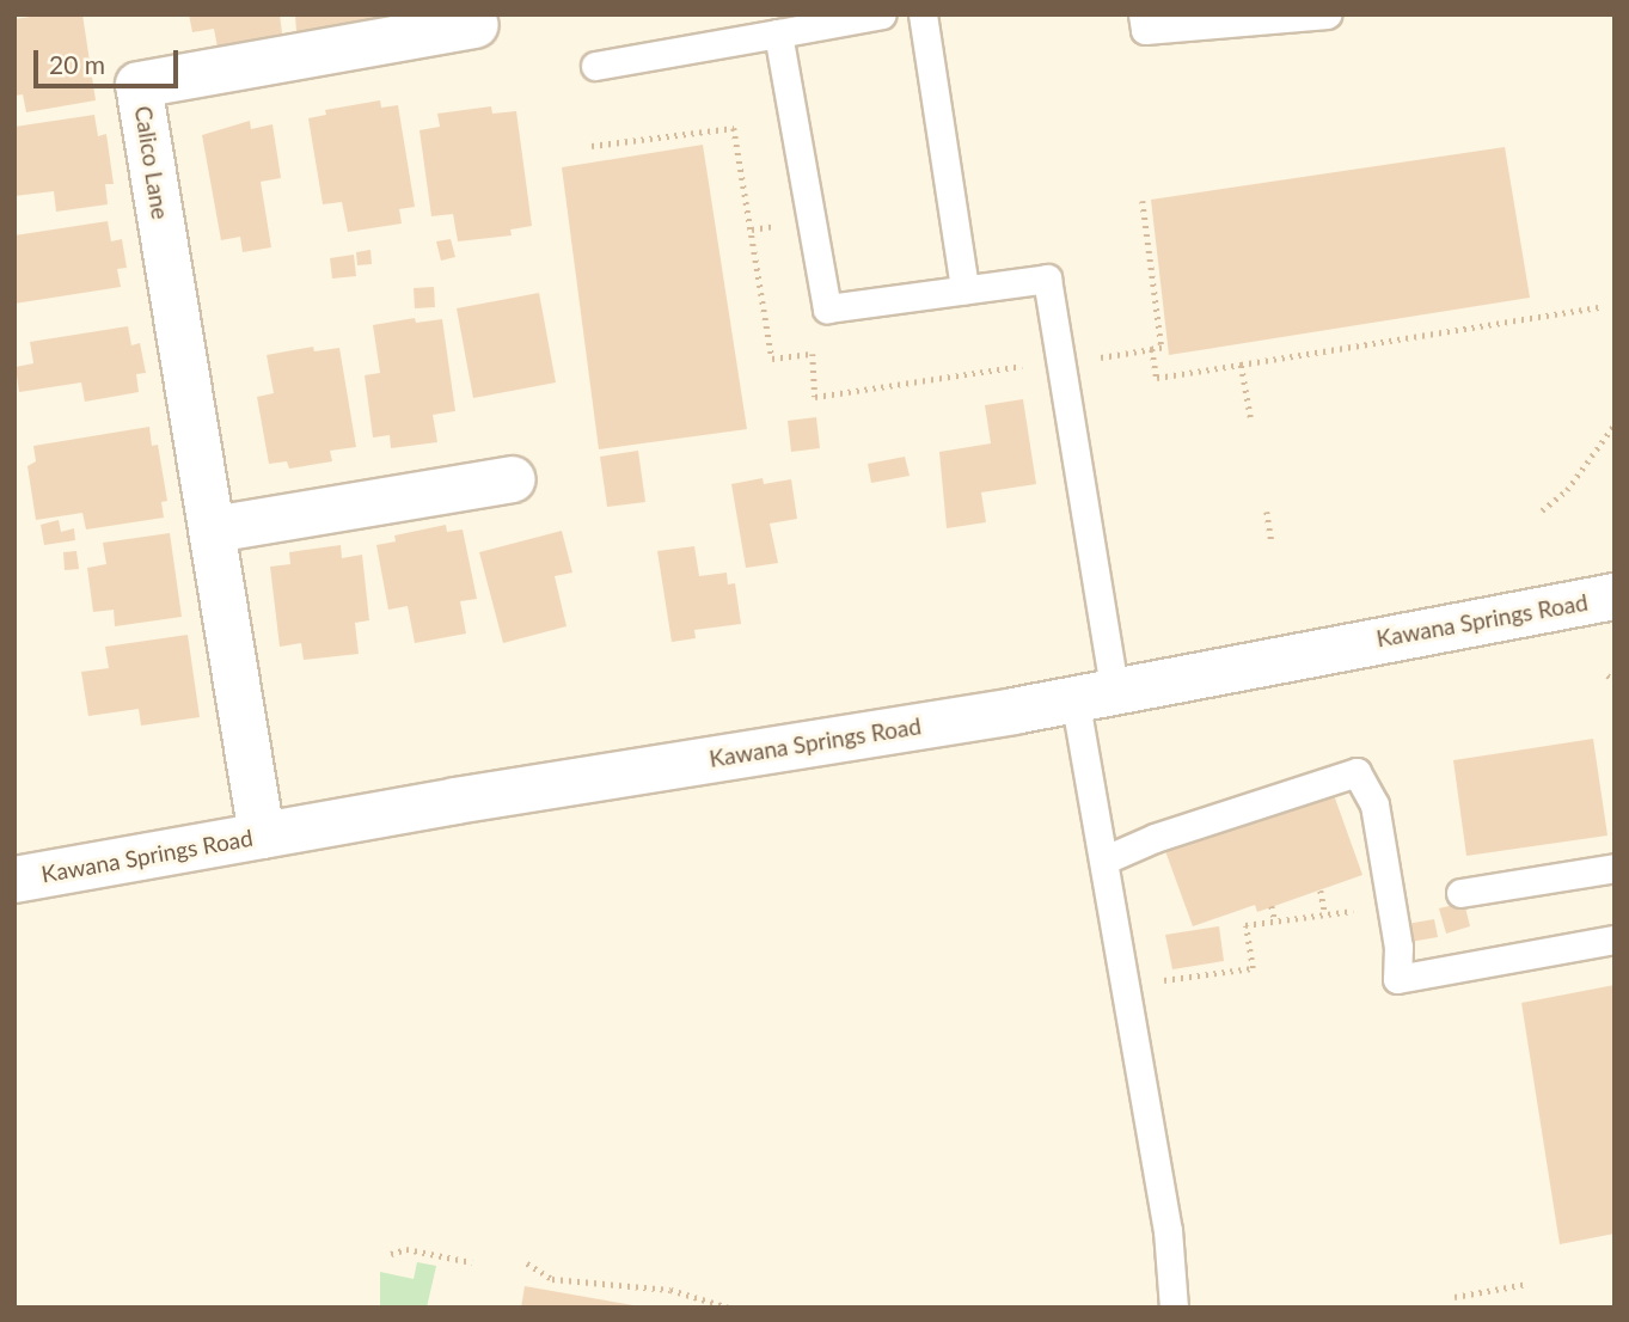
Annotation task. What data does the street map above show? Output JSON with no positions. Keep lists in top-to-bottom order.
{
  "streets": {
    "street": ["Calico Lane", "Kawana Springs Road"]
  },
  "crossings": [
    ["Calico Lane", "Kawana Springs Road"]
  ],
  "scale_bar": "20 m"
}
